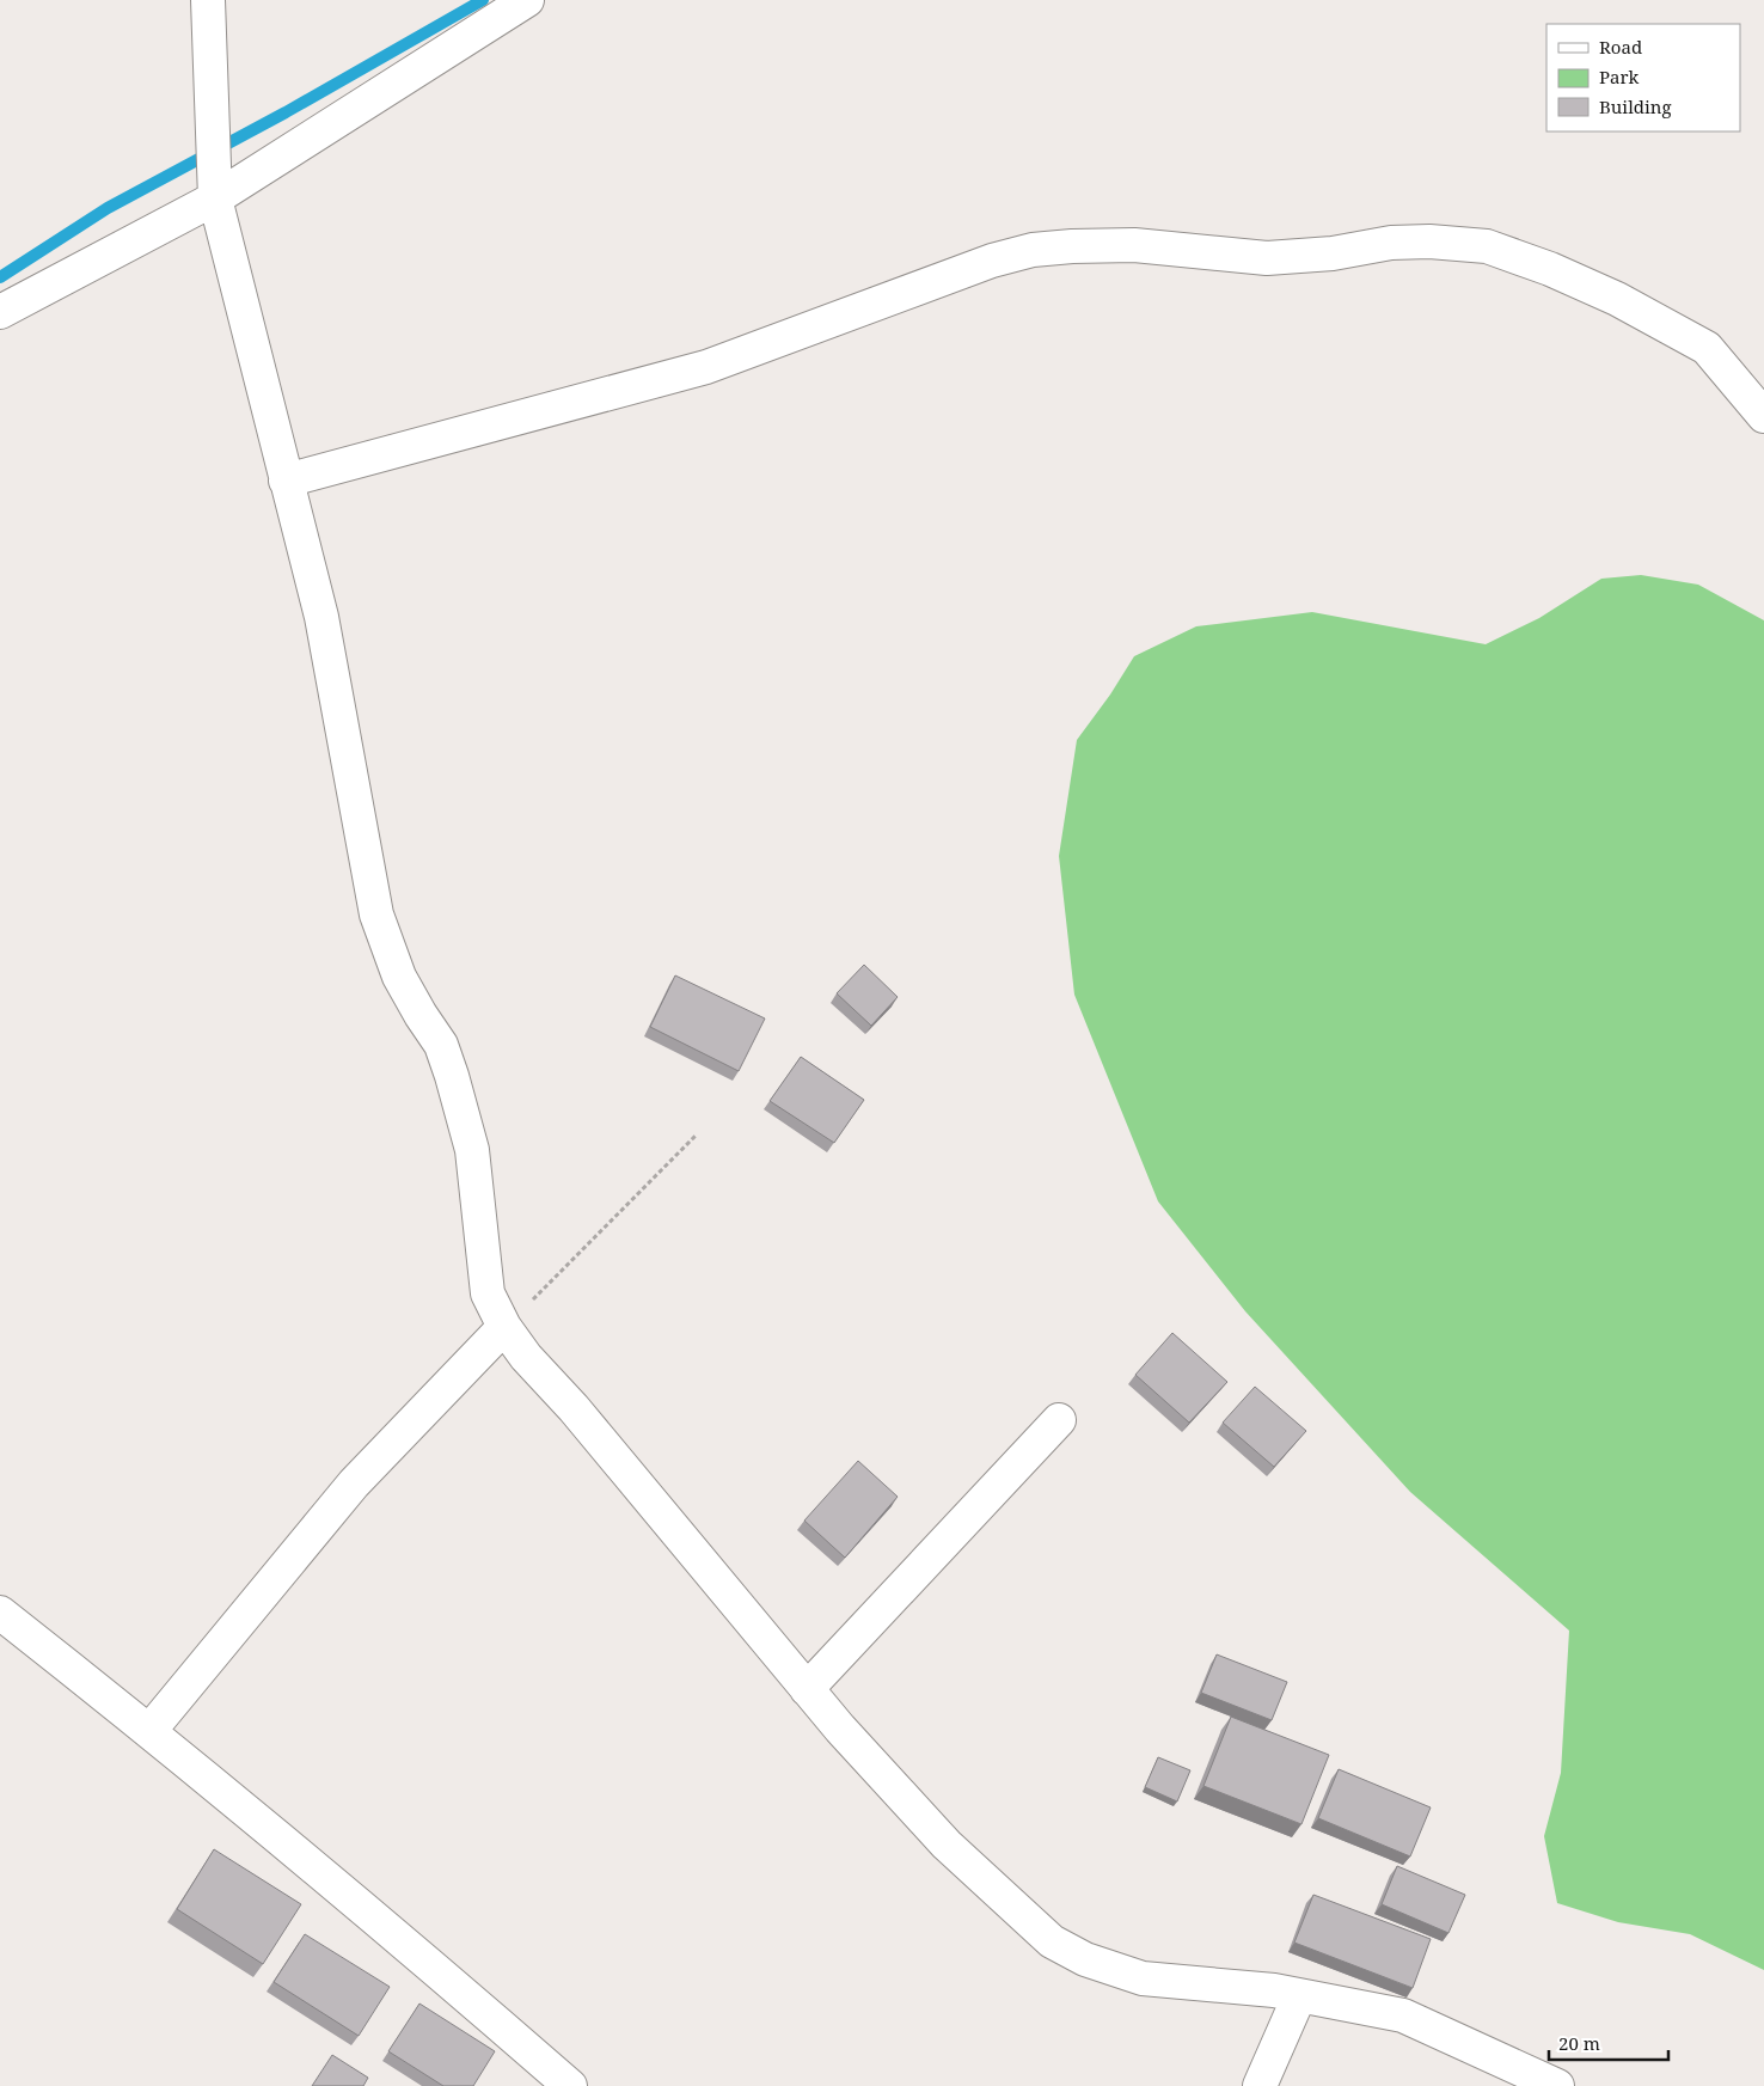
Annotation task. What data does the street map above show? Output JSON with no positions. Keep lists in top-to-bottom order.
{
  "legend": ["Road", "Park", "Building"],
  "scale_bar": "20 m"
}
